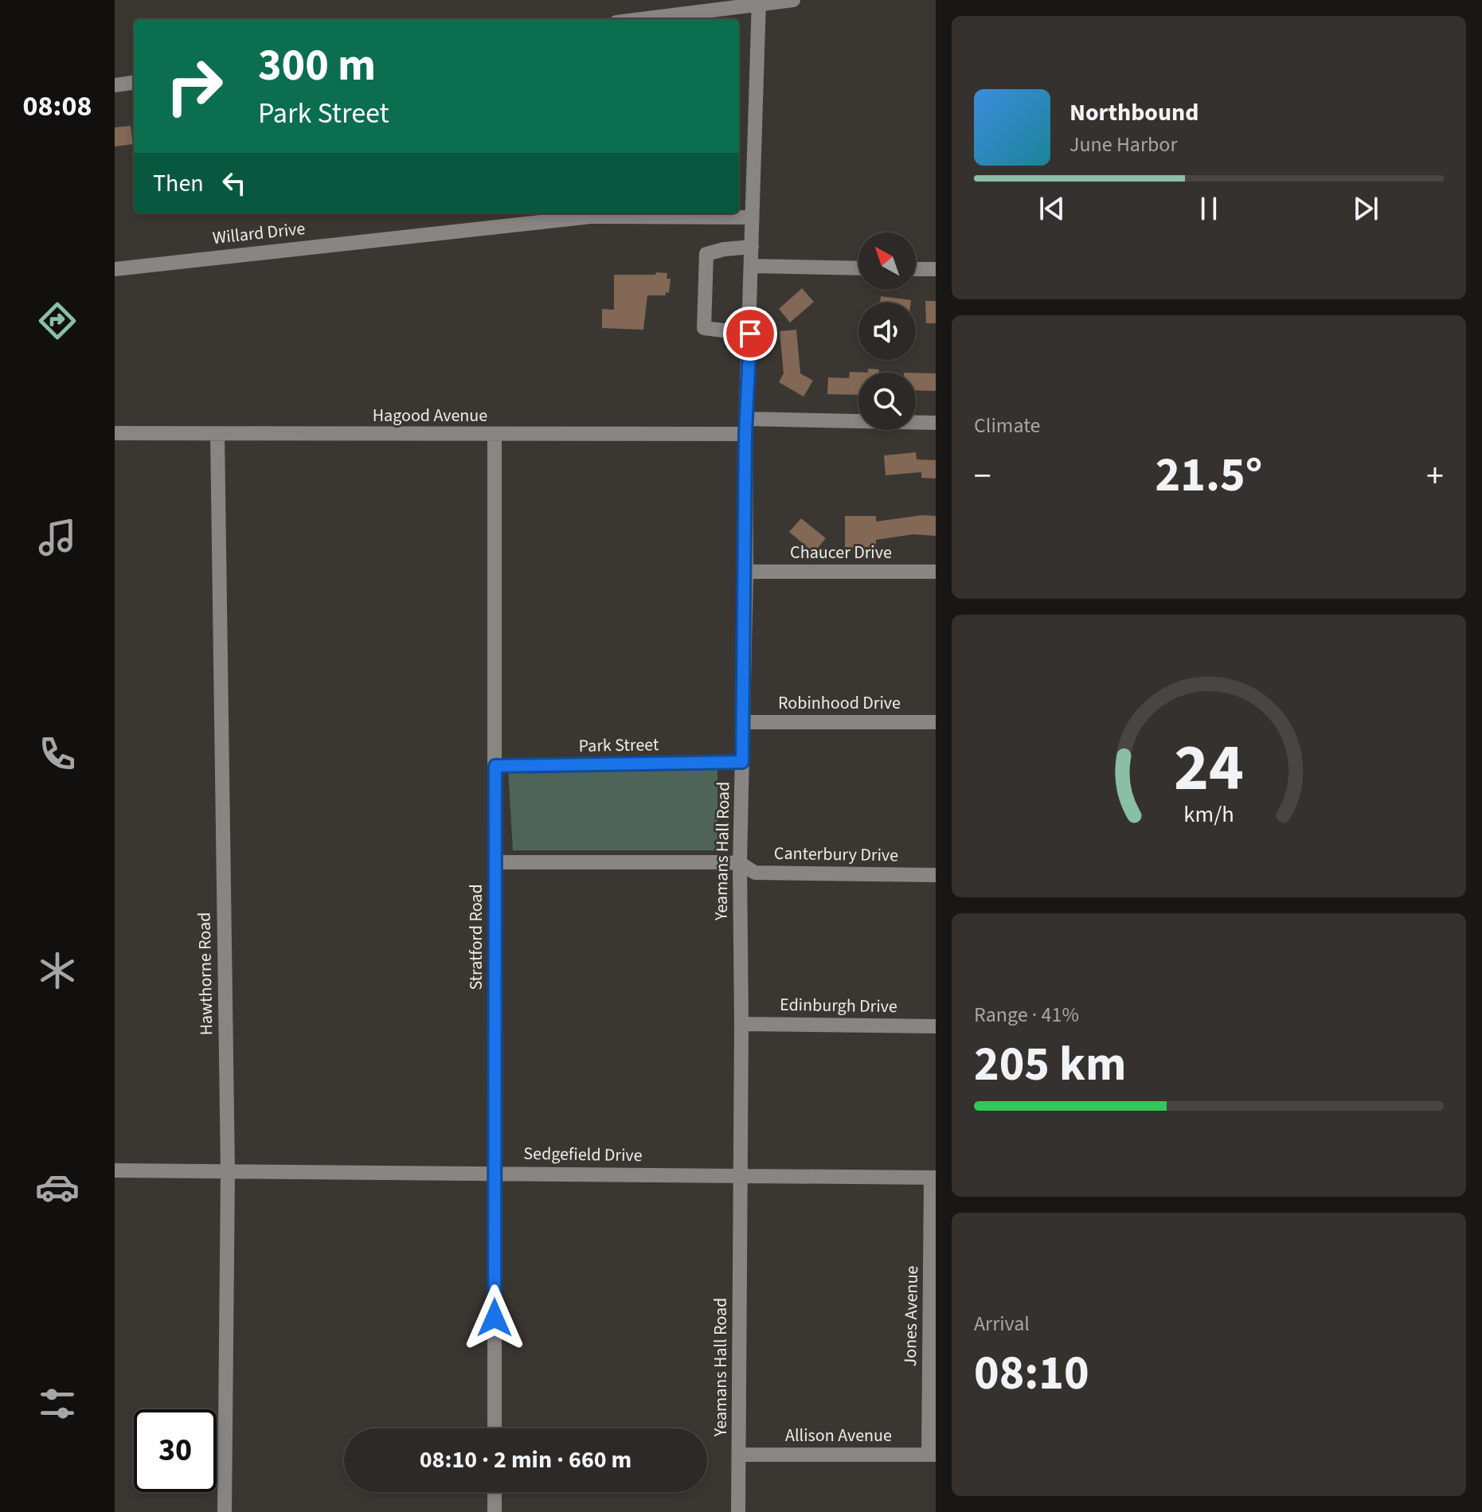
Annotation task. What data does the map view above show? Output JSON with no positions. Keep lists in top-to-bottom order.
{
  "streets": {
    "street": [
      "Willard Drive",
      "Hagood Avenue",
      "Chaucer Drive",
      "Robinhood Drive",
      "Park Street",
      "Yeamans Hall Road",
      "Canterbury Drive",
      "Stratford Road",
      "Hawthorne Road",
      "Edinburgh Drive",
      "Sedgefield Drive",
      "Jones Avenue",
      "Allison Avenue"
    ]
  },
  "crossings": [
    ["Willard Drive", "Yeamans Hall Road"],
    ["Hagood Avenue", "Yeamans Hall Road"],
    ["Hagood Avenue", "Stratford Road"],
    ["Hagood Avenue", "Hawthorne Road"],
    ["Chaucer Drive", "Yeamans Hall Road"],
    ["Robinhood Drive", "Yeamans Hall Road"],
    ["Park Street", "Yeamans Hall Road"],
    ["Park Street", "Stratford Road"],
    ["Yeamans Hall Road", "Canterbury Drive"],
    ["Yeamans Hall Road", "Edinburgh Drive"],
    ["Yeamans Hall Road", "Sedgefield Drive"],
    ["Yeamans Hall Road", "Allison Avenue"],
    ["Stratford Road", "Sedgefield Drive"],
    ["Hawthorne Road", "Sedgefield Drive"],
    ["Sedgefield Drive", "Jones Avenue"],
    ["Jones Avenue", "Allison Avenue"]
  ],
  "north": "top left",
  "page": {
    "tabs": "08:08",
    "turn": ["300 m", "Park Street"],
    "song": ["Northbound", "June Harbor"],
    "then": "Then",
    "tile": [
      "Climate",
      ["Range · 41%", "205 km"],
      ["Arrival", "08:10"]
    ],
    "heat": ["−", "21.5°", "+"],
    "limit": "30",
    "trip": "08:10 · 2 min · 660 m",
    "gauge": ["24", "km/h"]
  }
}
